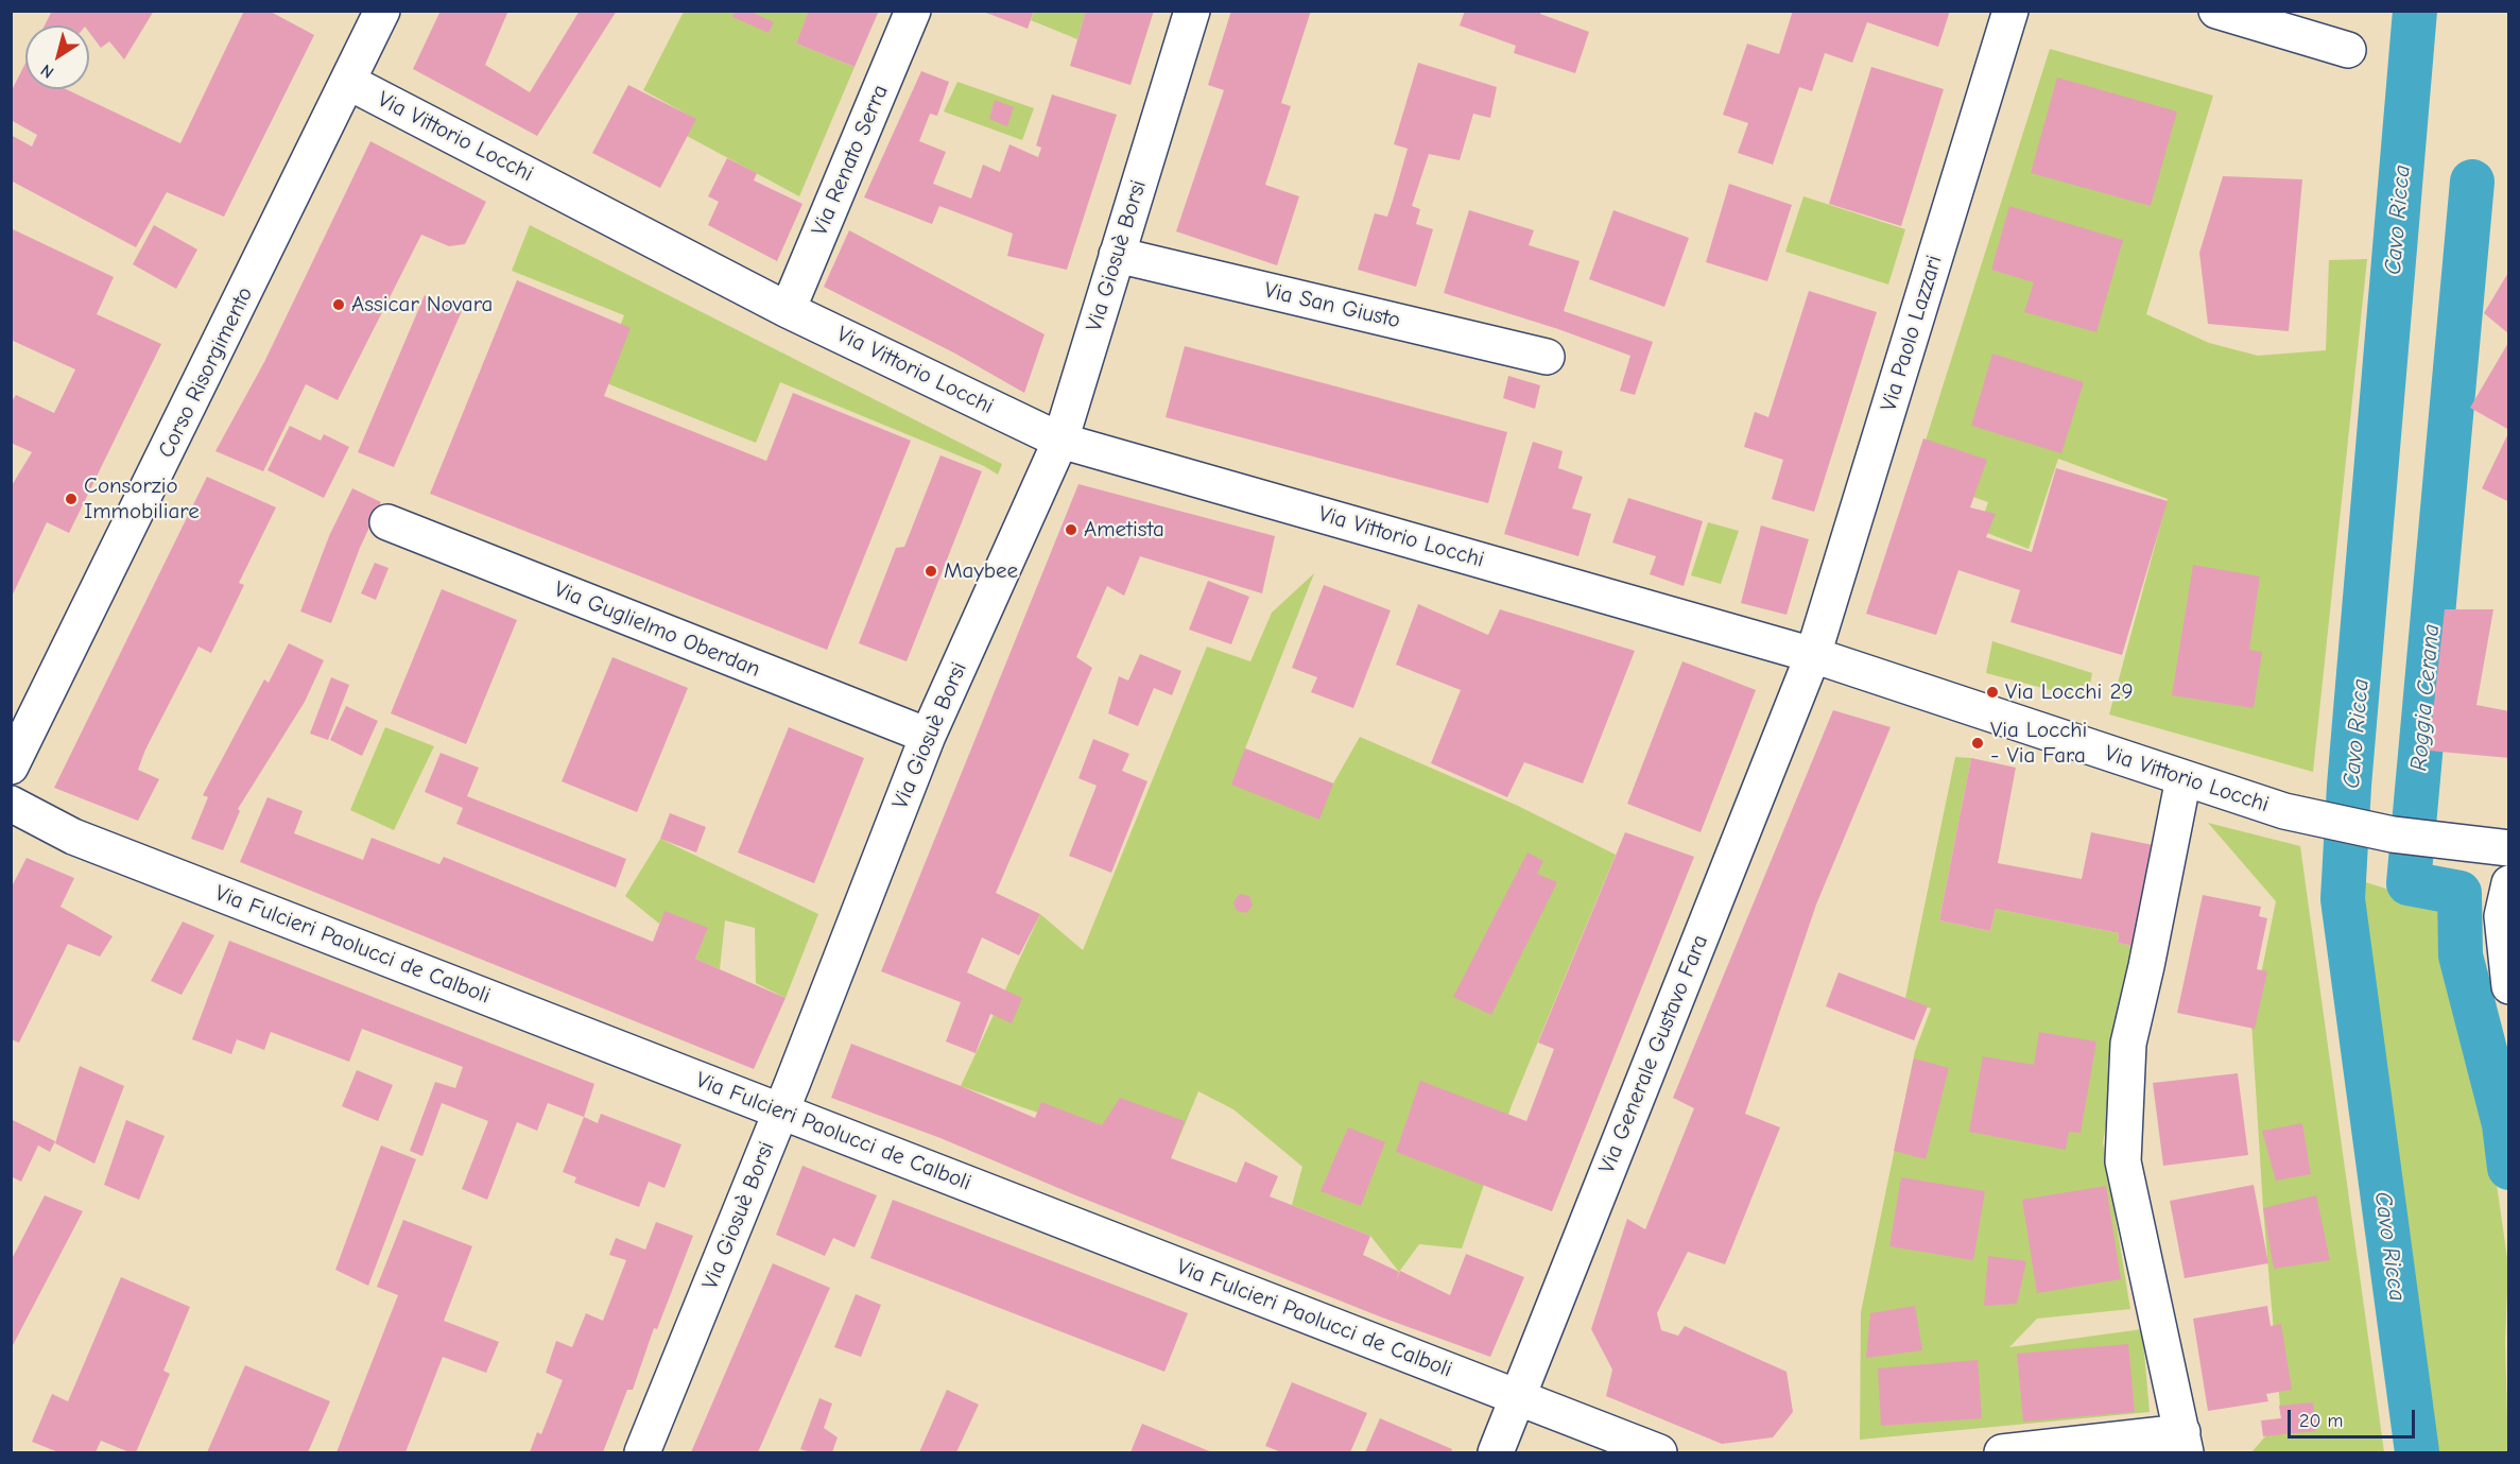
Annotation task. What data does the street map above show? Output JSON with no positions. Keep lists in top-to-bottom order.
{
  "streets": {
    "street": [
      "Via Vittorio Locchi",
      "Via Renato Serra",
      "Via Giosuè Borsi",
      "Via San Giusto",
      "Via Paolo Lazzari",
      "Corso Risorgimento",
      "Via Guglielmo Oberdan",
      "Via Fulcieri Paolucci de Calboli",
      "Via Generale Gustavo Fara"
    ]
  },
  "crossings": [
    ["Via Vittorio Locchi", "Via Renato Serra"],
    ["Via Vittorio Locchi", "Via Giosuè Borsi"],
    ["Via Vittorio Locchi", "Via Paolo Lazzari"],
    ["Via Vittorio Locchi", "Corso Risorgimento"],
    ["Via Vittorio Locchi", "Via Generale Gustavo Fara"],
    ["Via Giosuè Borsi", "Via San Giusto"],
    ["Via Giosuè Borsi", "Via Guglielmo Oberdan"],
    ["Via Giosuè Borsi", "Via Fulcieri Paolucci de Calboli"],
    ["Via Paolo Lazzari", "Via Generale Gustavo Fara"],
    ["Via Fulcieri Paolucci de Calboli", "Via Generale Gustavo Fara"]
  ],
  "water": ["Cavo Ricca", "Roggia Cerana"],
  "places": [
    "Assicar Novara",
    "Consorzio Immobiliare",
    "Ametista",
    "Maybee",
    "Via Locchi 29",
    "Via Locchi - Via Fara"
  ],
  "scale_bar": "20 m",
  "north": "bottom left"
}
